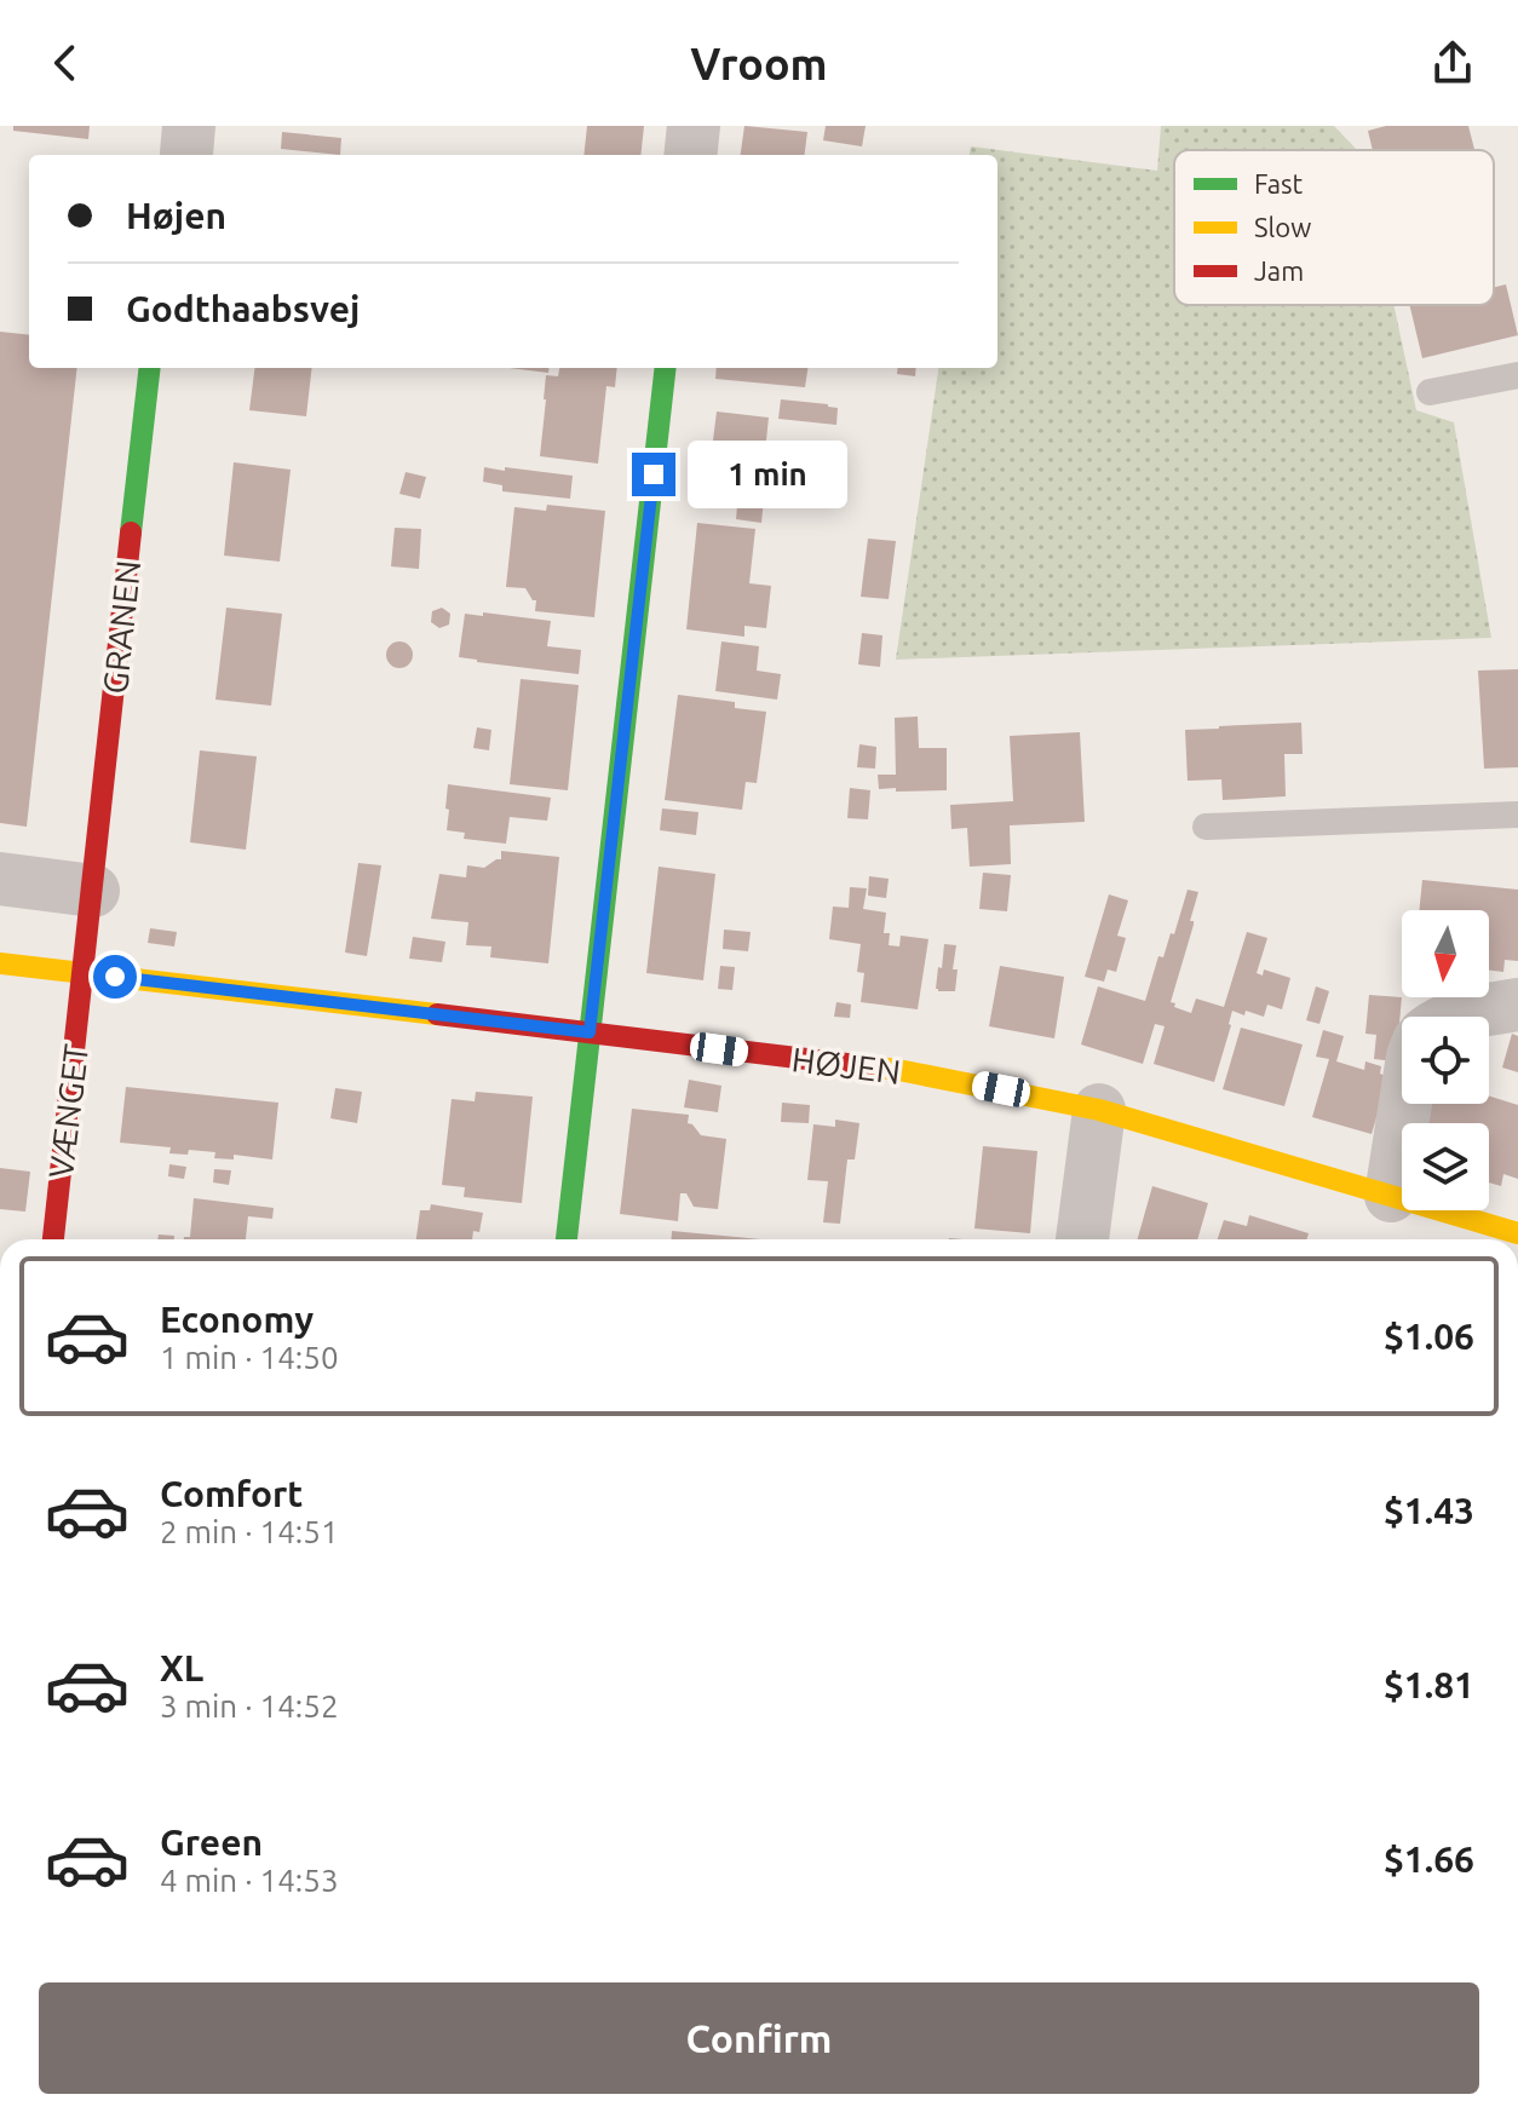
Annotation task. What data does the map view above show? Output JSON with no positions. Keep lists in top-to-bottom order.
{
  "streets": {
    "street": ["GRANEN", "HØJEN", "VÆNGET"]
  },
  "crossings": [
    ["GRANEN", "HØJEN"],
    ["GRANEN", "VÆNGET"],
    ["HØJEN", "VÆNGET"]
  ],
  "legend": ["Fast", "Slow", "Jam"],
  "north": "bottom",
  "page": {
    "header": "Vroom",
    "banner": ["Højen", "Godthaabsvej"],
    "bubble": "1 min",
    "list": [
      {
        "name": "Economy",
        "note": "1 min · 14:50",
        "value": "$1.06"
      },
      {
        "name": "Comfort",
        "note": "2 min · 14:51",
        "value": "$1.43"
      },
      {
        "name": "XL",
        "note": "3 min · 14:52",
        "value": "$1.81"
      },
      {
        "name": "Green",
        "note": "4 min · 14:53",
        "value": "$1.66"
      }
    ],
    "buttons": "Confirm"
  }
}
